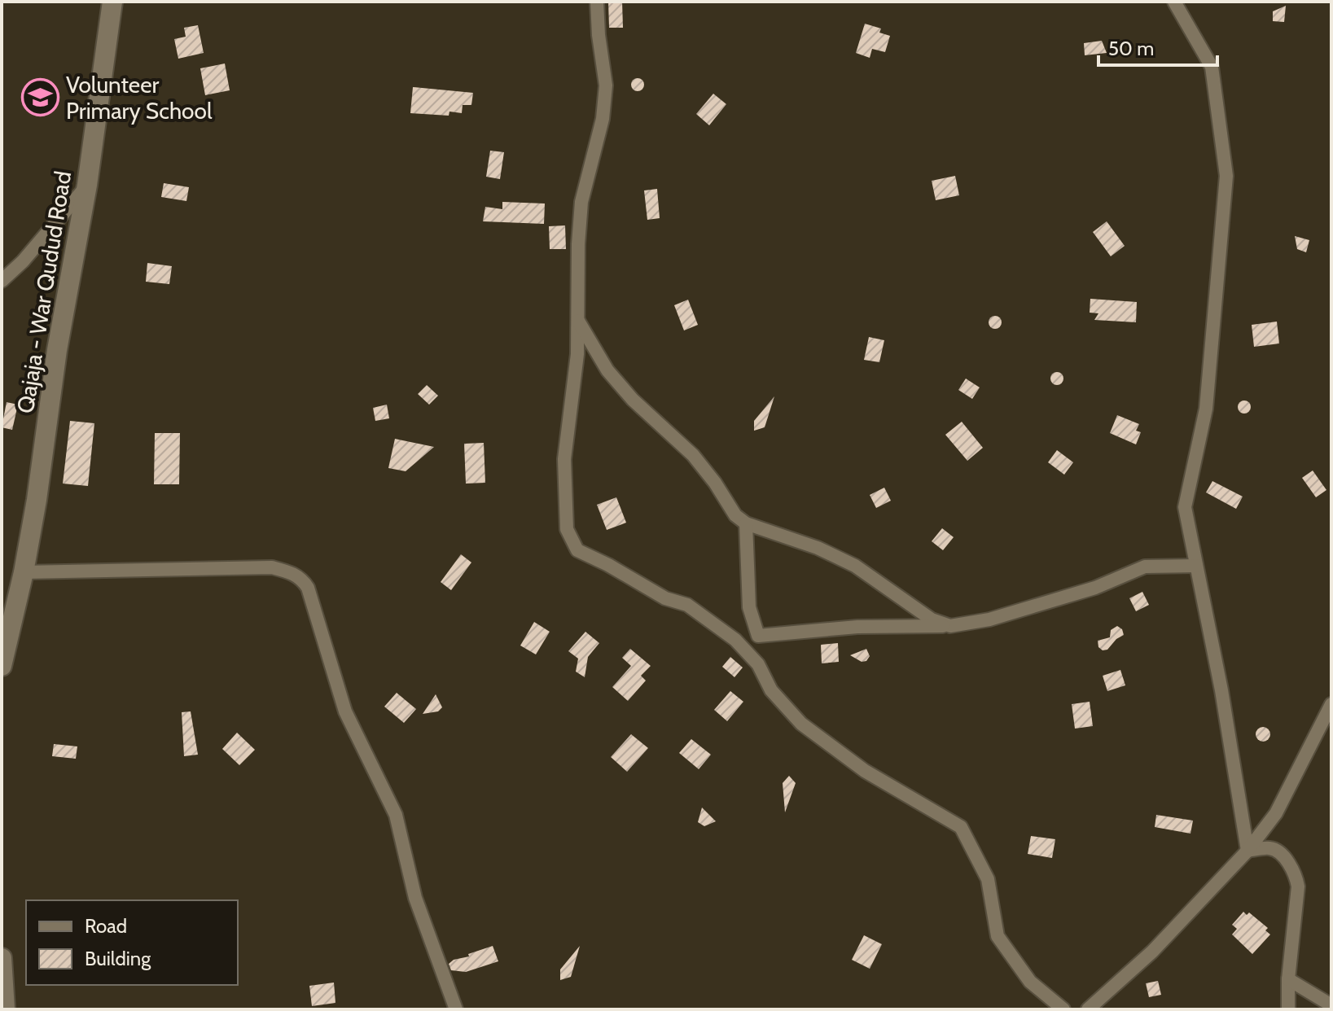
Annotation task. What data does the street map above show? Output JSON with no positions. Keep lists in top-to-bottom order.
{
  "streets": {
    "street": ["Qajaja - War Qudud Road"]
  },
  "places": {
    "school or university": ["Volunteer Primary School"]
  },
  "legend": ["Road", "Building"],
  "scale_bar": "50 m"
}
